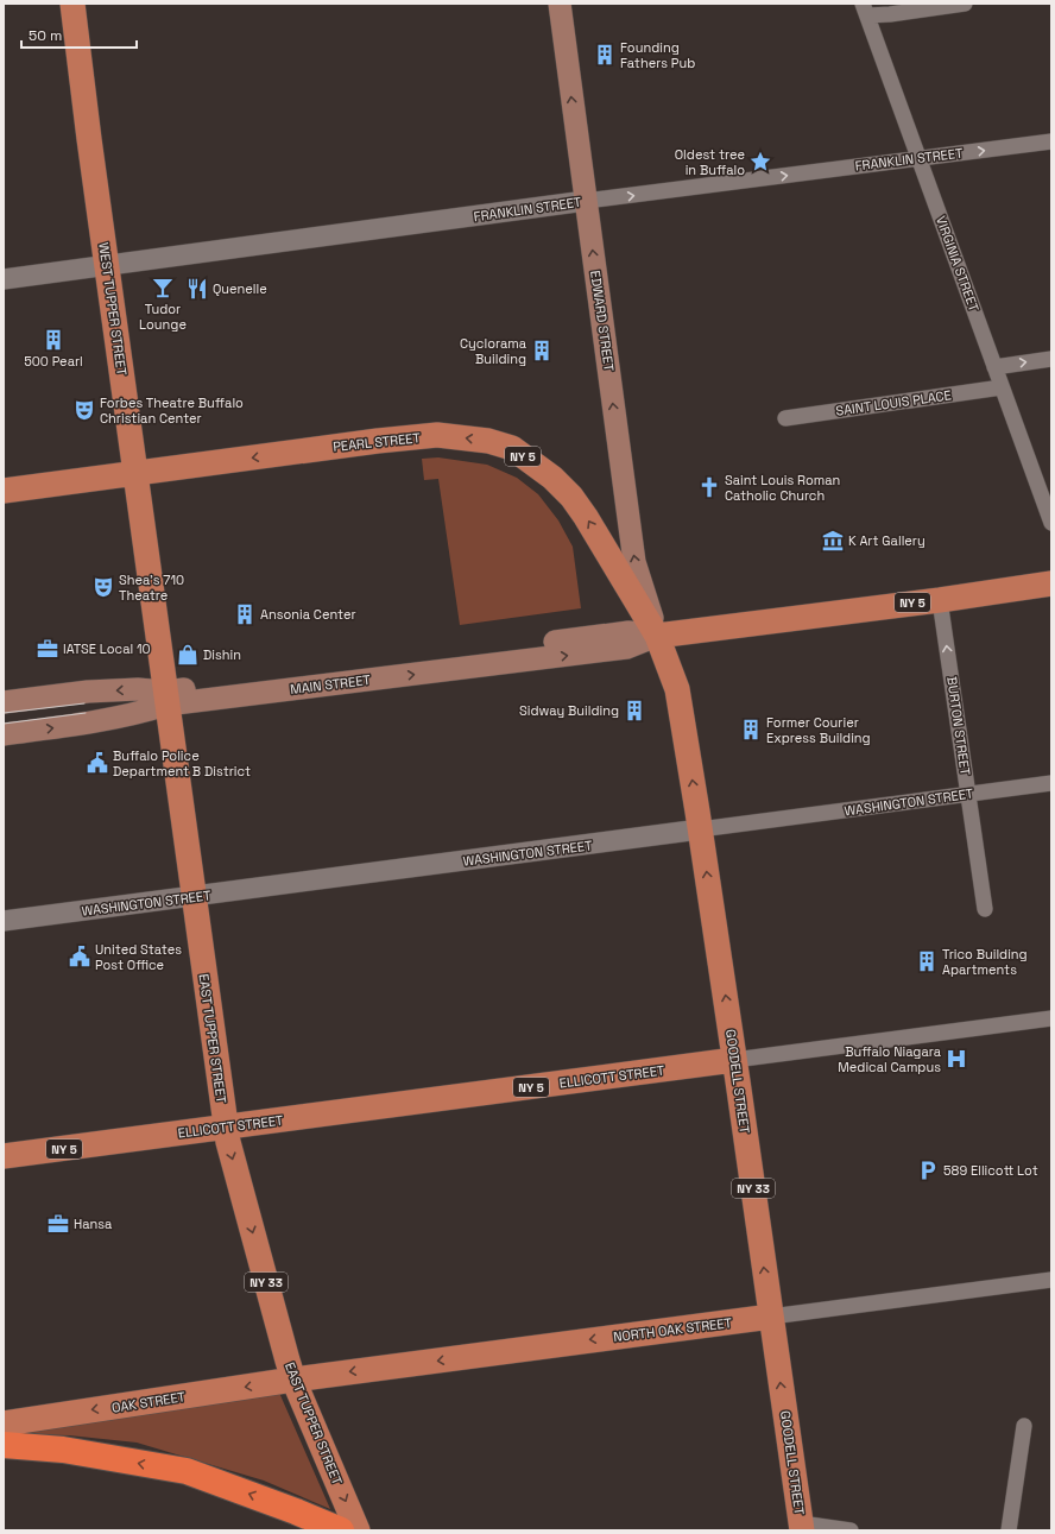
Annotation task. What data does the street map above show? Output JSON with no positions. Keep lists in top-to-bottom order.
{
  "streets": {
    "main road": [
      "WEST TUPPER STREET",
      "EDWARD STREET",
      "PEARL STREET",
      "NY 5",
      "EAST TUPPER STREET",
      "ELLICOTT STREET",
      "GOODELL STREET",
      "NY 33",
      "NORTH OAK STREET",
      "OAK STREET"
    ],
    "street": [
      "FRANKLIN STREET",
      "VIRGINIA STREET",
      "SAINT LOUIS PLACE",
      "BURTON STREET",
      "WASHINGTON STREET"
    ]
  },
  "crossings": [
    ["FRANKLIN STREET", "VIRGINIA STREET"],
    ["FRANKLIN STREET", "WEST TUPPER STREET"],
    ["FRANKLIN STREET", "EDWARD STREET"],
    ["VIRGINIA STREET", "SAINT LOUIS PLACE"],
    ["WEST TUPPER STREET", "PEARL STREET"],
    ["WEST TUPPER STREET", "EAST TUPPER STREET"],
    ["EDWARD STREET", "PEARL STREET"],
    ["EDWARD STREET", "NY 5"],
    ["EDWARD STREET", "GOODELL STREET"],
    ["PEARL STREET", "NY 5"],
    ["PEARL STREET", "GOODELL STREET"],
    ["NY 5", "BURTON STREET"],
    ["NY 5", "GOODELL STREET"],
    ["BURTON STREET", "WASHINGTON STREET"],
    ["WASHINGTON STREET", "EAST TUPPER STREET"],
    ["WASHINGTON STREET", "GOODELL STREET"],
    ["EAST TUPPER STREET", "ELLICOTT STREET"],
    ["EAST TUPPER STREET", "NORTH OAK STREET"],
    ["EAST TUPPER STREET", "OAK STREET"],
    ["ELLICOTT STREET", "GOODELL STREET"],
    ["GOODELL STREET", "NORTH OAK STREET"],
    ["NORTH OAK STREET", "OAK STREET"]
  ],
  "one_way": [
    "FRANKLIN STREET",
    "EDWARD STREET",
    "BURTON STREET",
    "EAST TUPPER STREET",
    "GOODELL STREET",
    "NORTH OAK STREET",
    "OAK STREET"
  ],
  "places": {
    "building": [
      "Founding Fathers Pub",
      "500 Pearl",
      "Cyclorama Building",
      "Ansonia Center",
      "Sidway Building",
      "Former Courier Express Building",
      "Trico Building Apartments"
    ],
    "place": ["Oldest tree in Buffalo"],
    "bar": ["Tudor Lounge"],
    "restaurant": ["Quenelle"],
    "theatre": ["Forbes Theatre Buffalo Christian Center", "Shea's 710 Theatre"],
    "church": ["Saint Louis Roman Catholic Church"],
    "museum": ["K Art Gallery"],
    "office": ["IATSE Local 10", "Hansa"],
    "shop": ["Dishin"],
    "public building": ["Buffalo Police Department B District", "United States Post Office"],
    "hospital": ["Buffalo Niagara Medical Campus"],
    "parking": ["589 Ellicott Lot"]
  },
  "scale_bar": "50 m"
}
